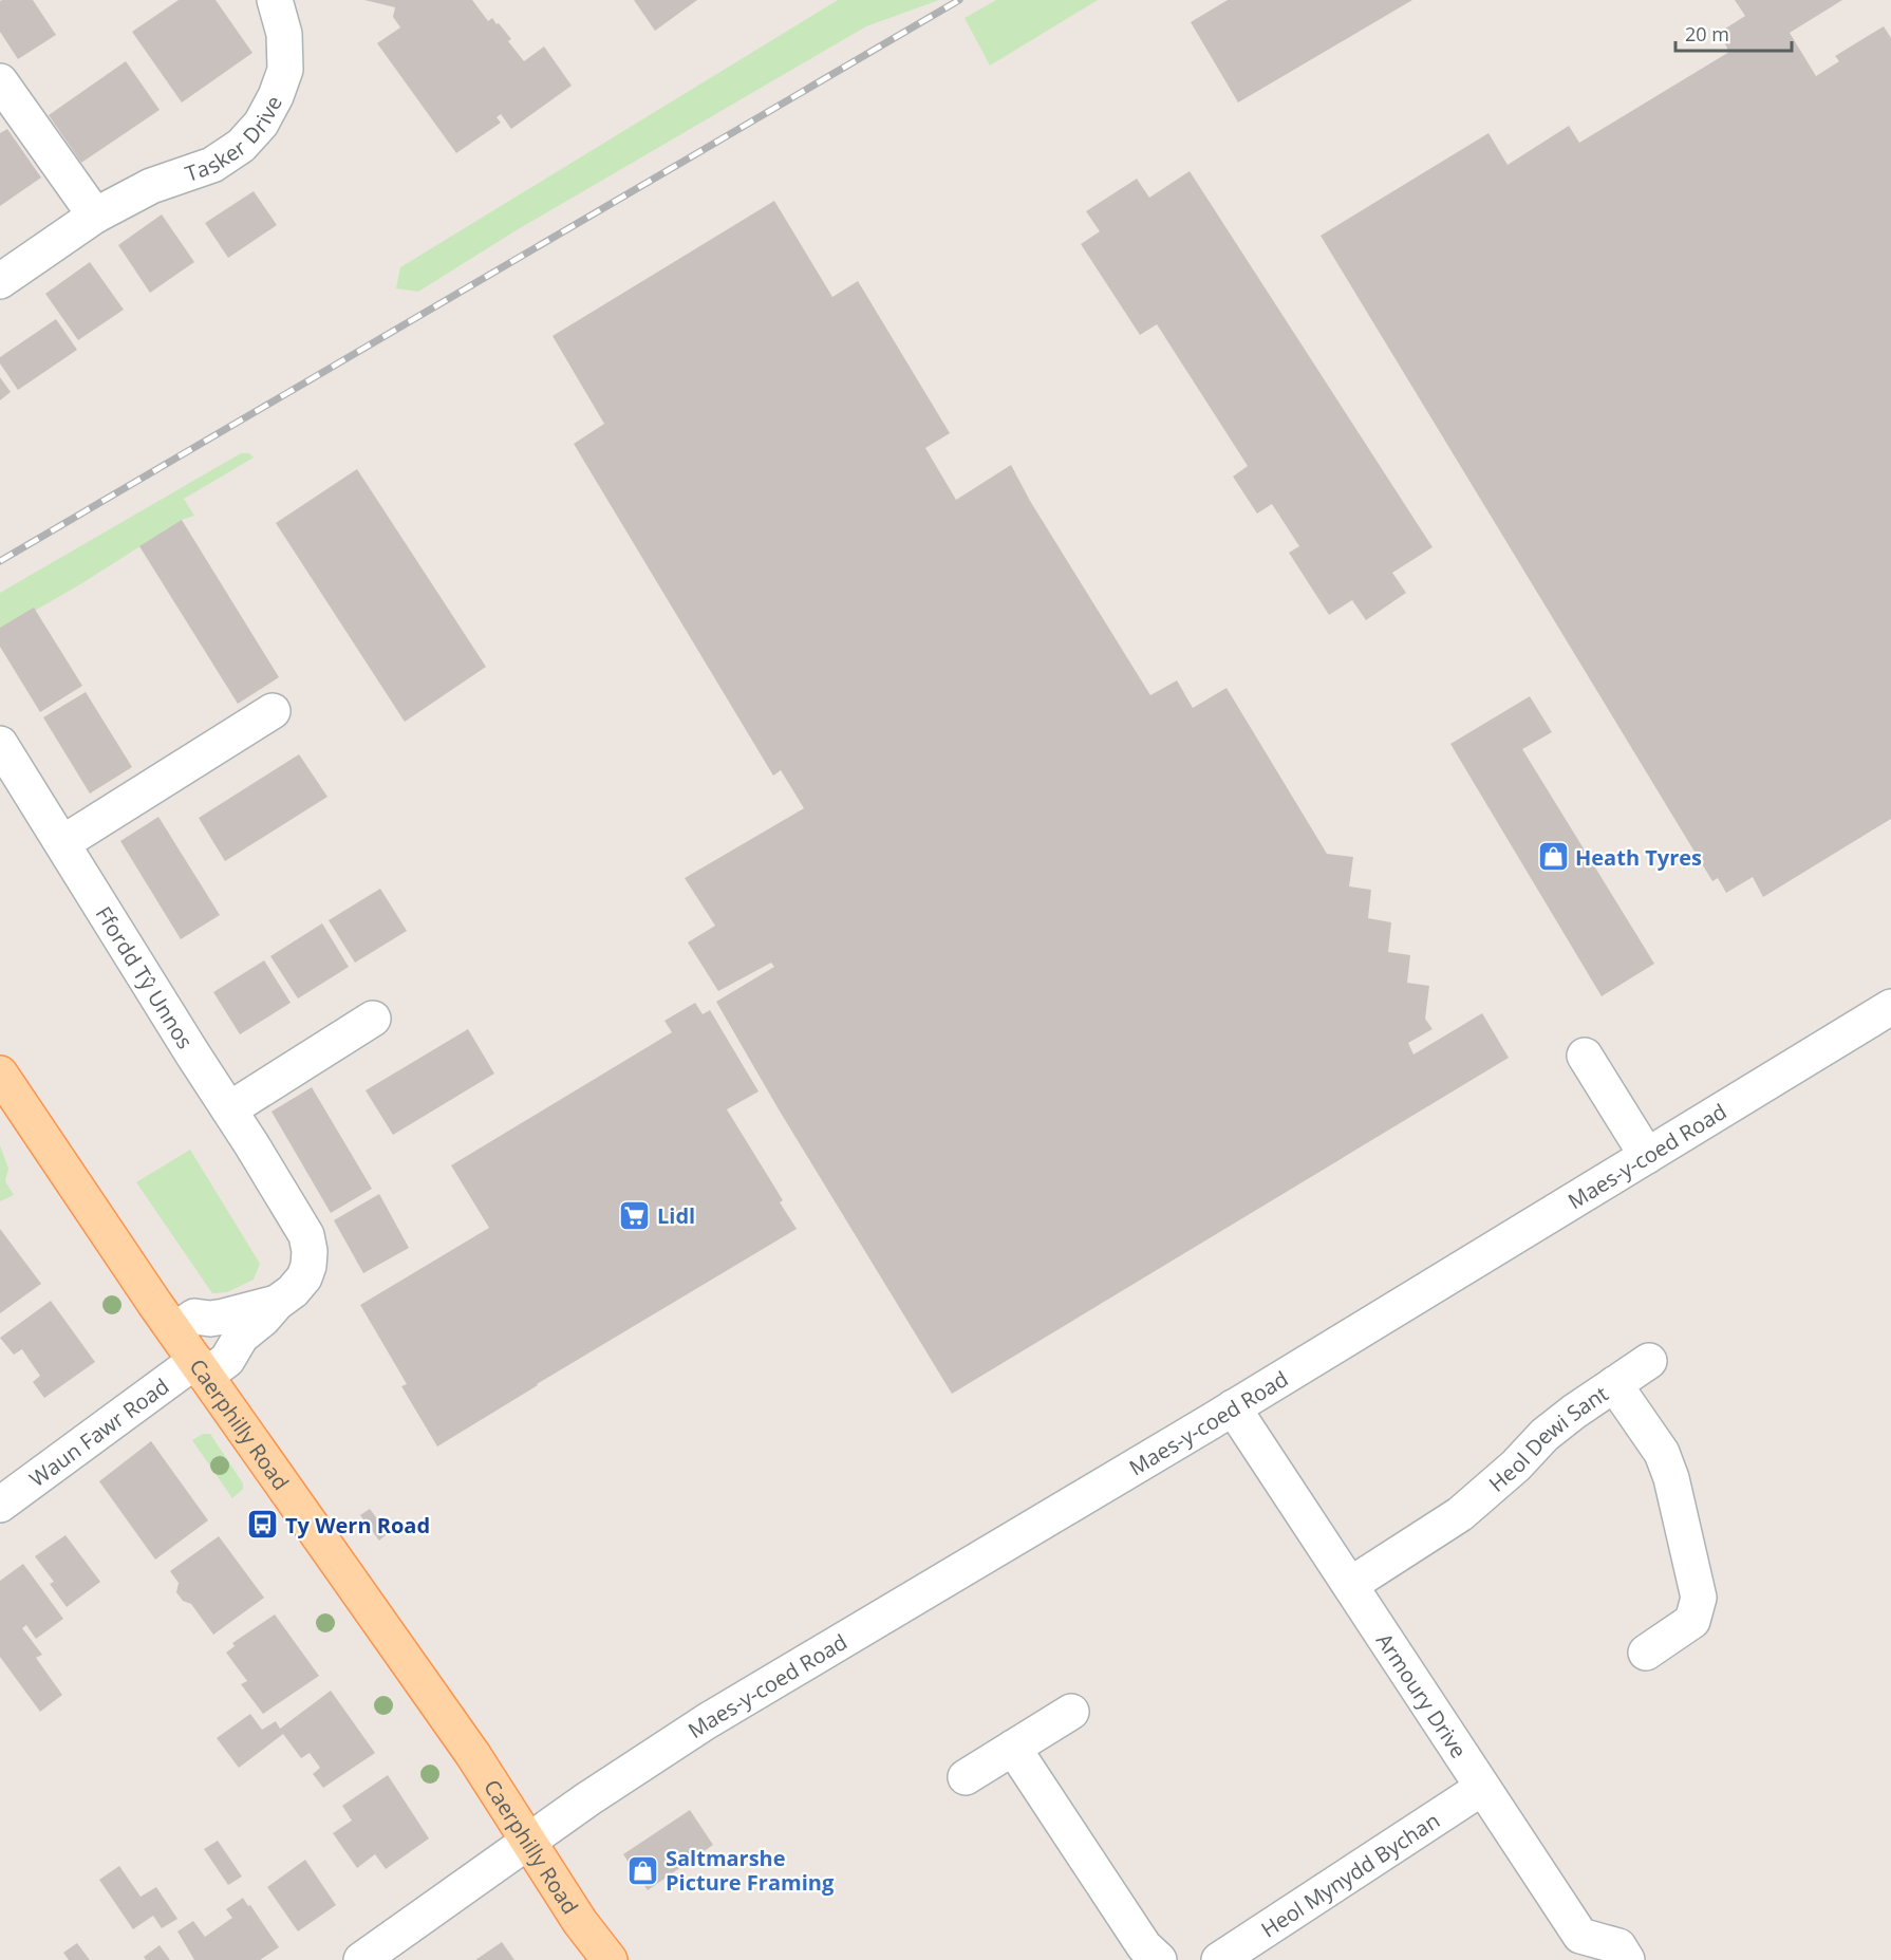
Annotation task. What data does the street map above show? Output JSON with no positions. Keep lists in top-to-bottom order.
{
  "streets": {
    "main road": ["Caerphilly Road"],
    "street": [
      "Tasker Drive",
      "Ffordd Tŷ Unnos",
      "Maes-y-coed Road",
      "Waun Fawr Road",
      "Heol Dewi Sant",
      "Armoury Drive",
      "Heol Mynydd Bychan"
    ]
  },
  "crossings": [
    ["Ffordd Tŷ Unnos", "Caerphilly Road"],
    ["Ffordd Tŷ Unnos", "Waun Fawr Road"],
    ["Maes-y-coed Road", "Caerphilly Road"],
    ["Maes-y-coed Road", "Armoury Drive"],
    ["Caerphilly Road", "Waun Fawr Road"],
    ["Heol Dewi Sant", "Armoury Drive"],
    ["Armoury Drive", "Heol Mynydd Bychan"]
  ],
  "places": {
    "shop": ["Heath Tyres", "Saltmarshe Picture Framing"],
    "supermarket": ["Lidl"],
    "bus stop": ["Ty Wern Road"]
  },
  "scale_bar": "20 m"
}
